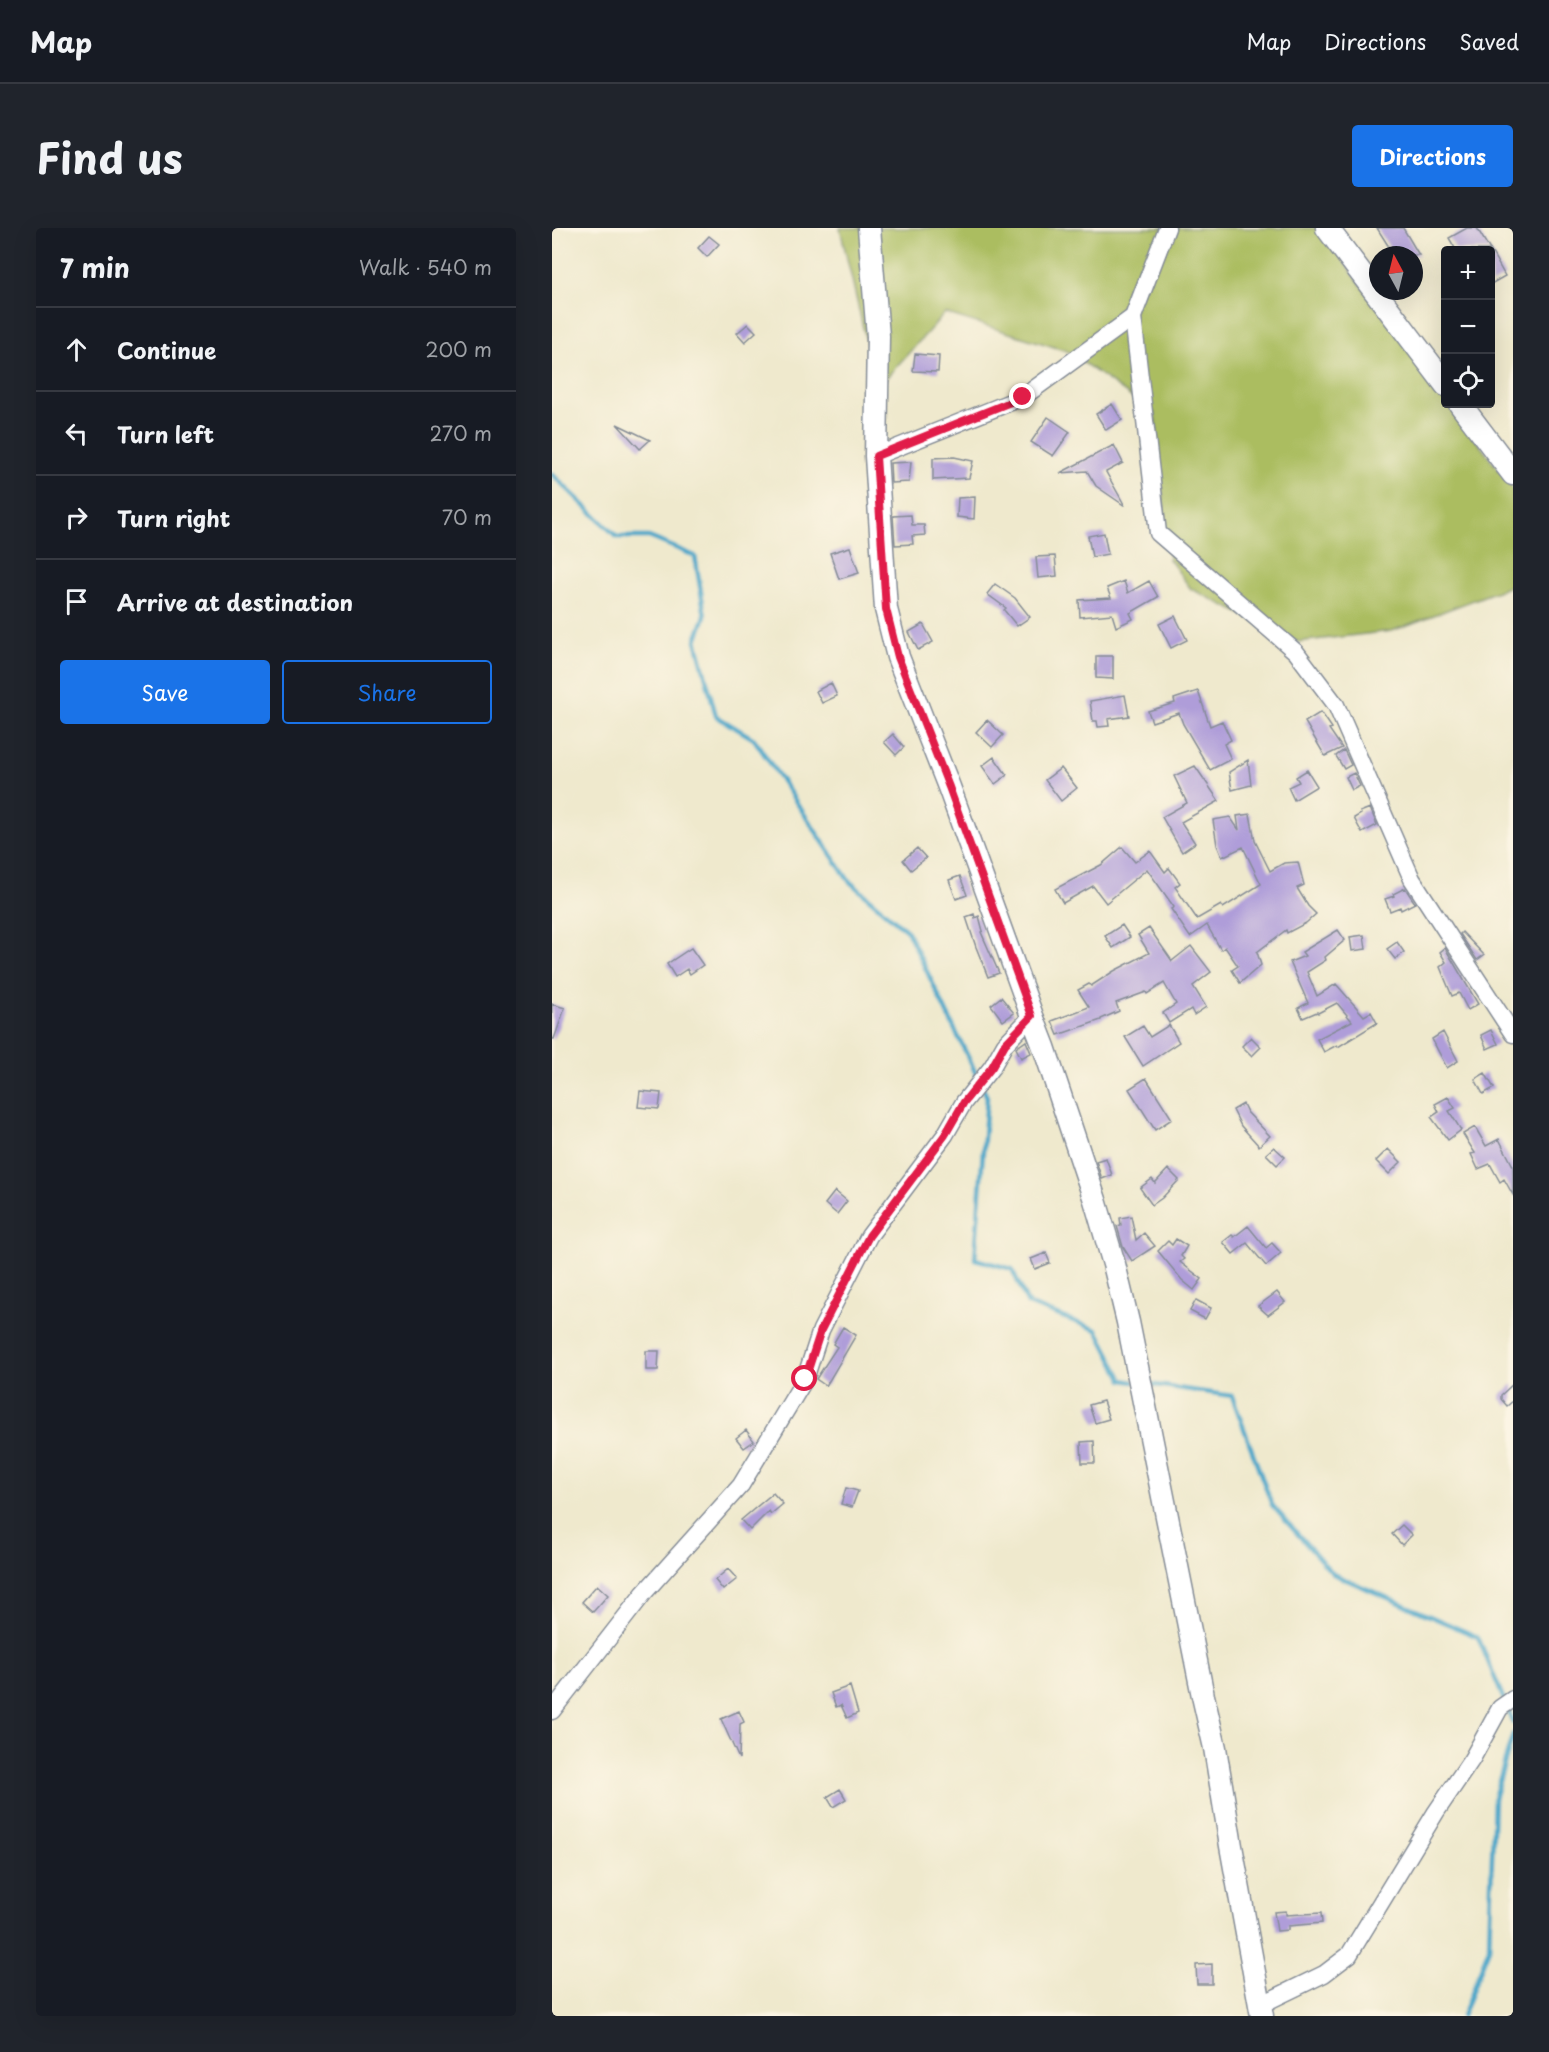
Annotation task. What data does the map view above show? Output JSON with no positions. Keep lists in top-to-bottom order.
{
  "north": "top",
  "page": {
    "header": "Map",
    "nav": ["Map", "Directions", "Saved"],
    "title": "Find us",
    "buttons": [
      "Directions",
      ["Save", "Share"]
    ],
    "heading": ["7 min", "Walk · 540 m"],
    "map_buttons": ["+", "−"],
    "list": [
      ["Continue", "200 m"],
      ["Turn left", "270 m"],
      ["Turn right", "70 m"],
      "Arrive at destination"
    ]
  }
}
